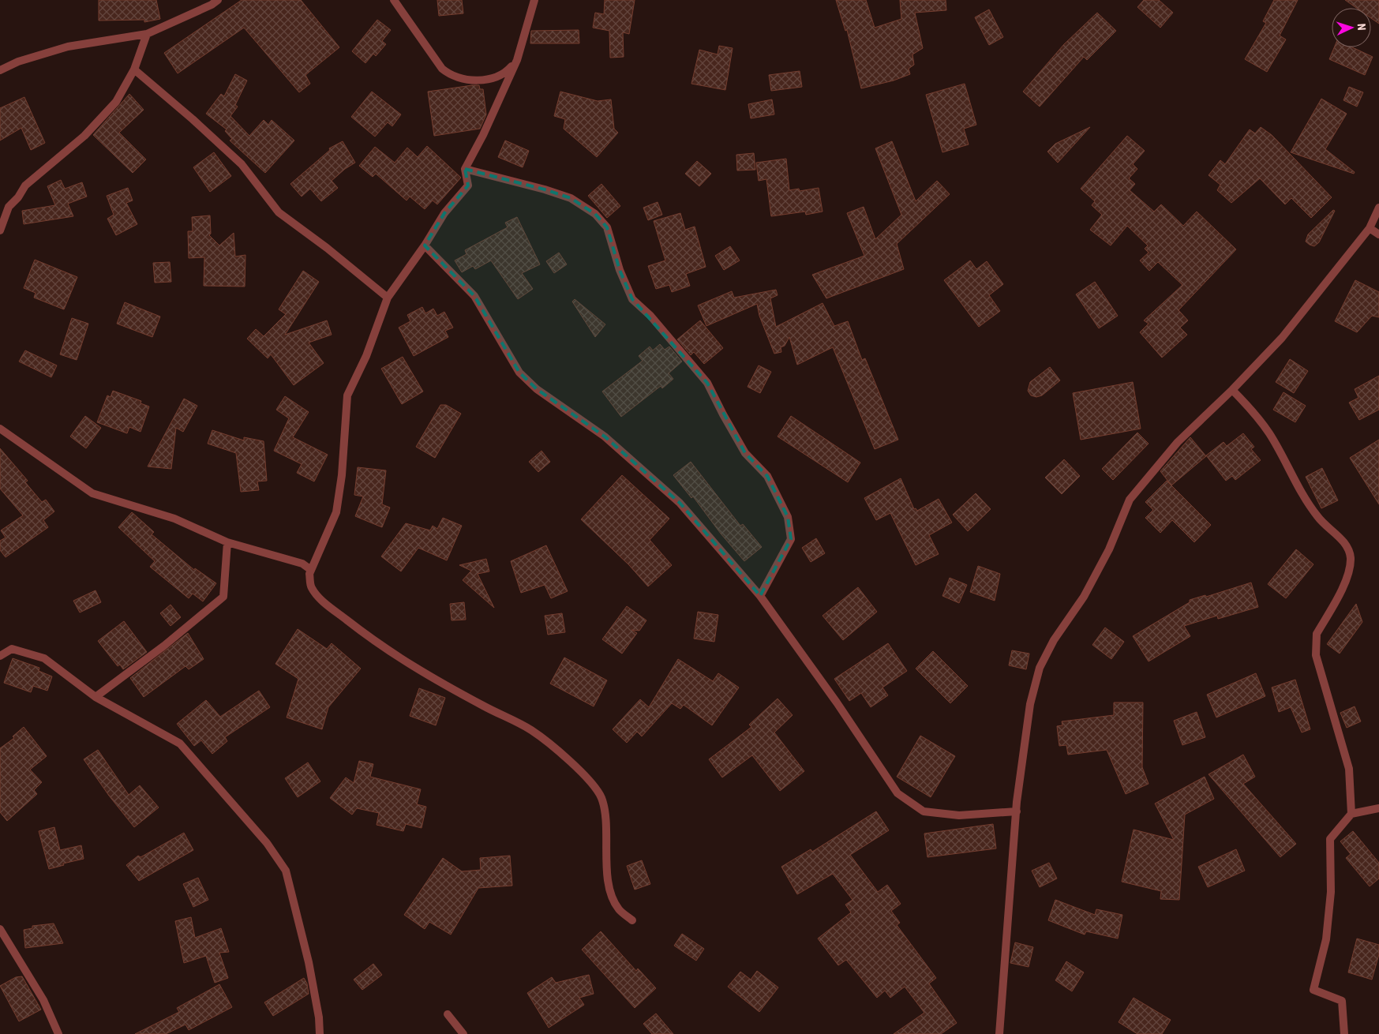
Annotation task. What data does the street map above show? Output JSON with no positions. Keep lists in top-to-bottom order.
{
  "north": "right"
}
